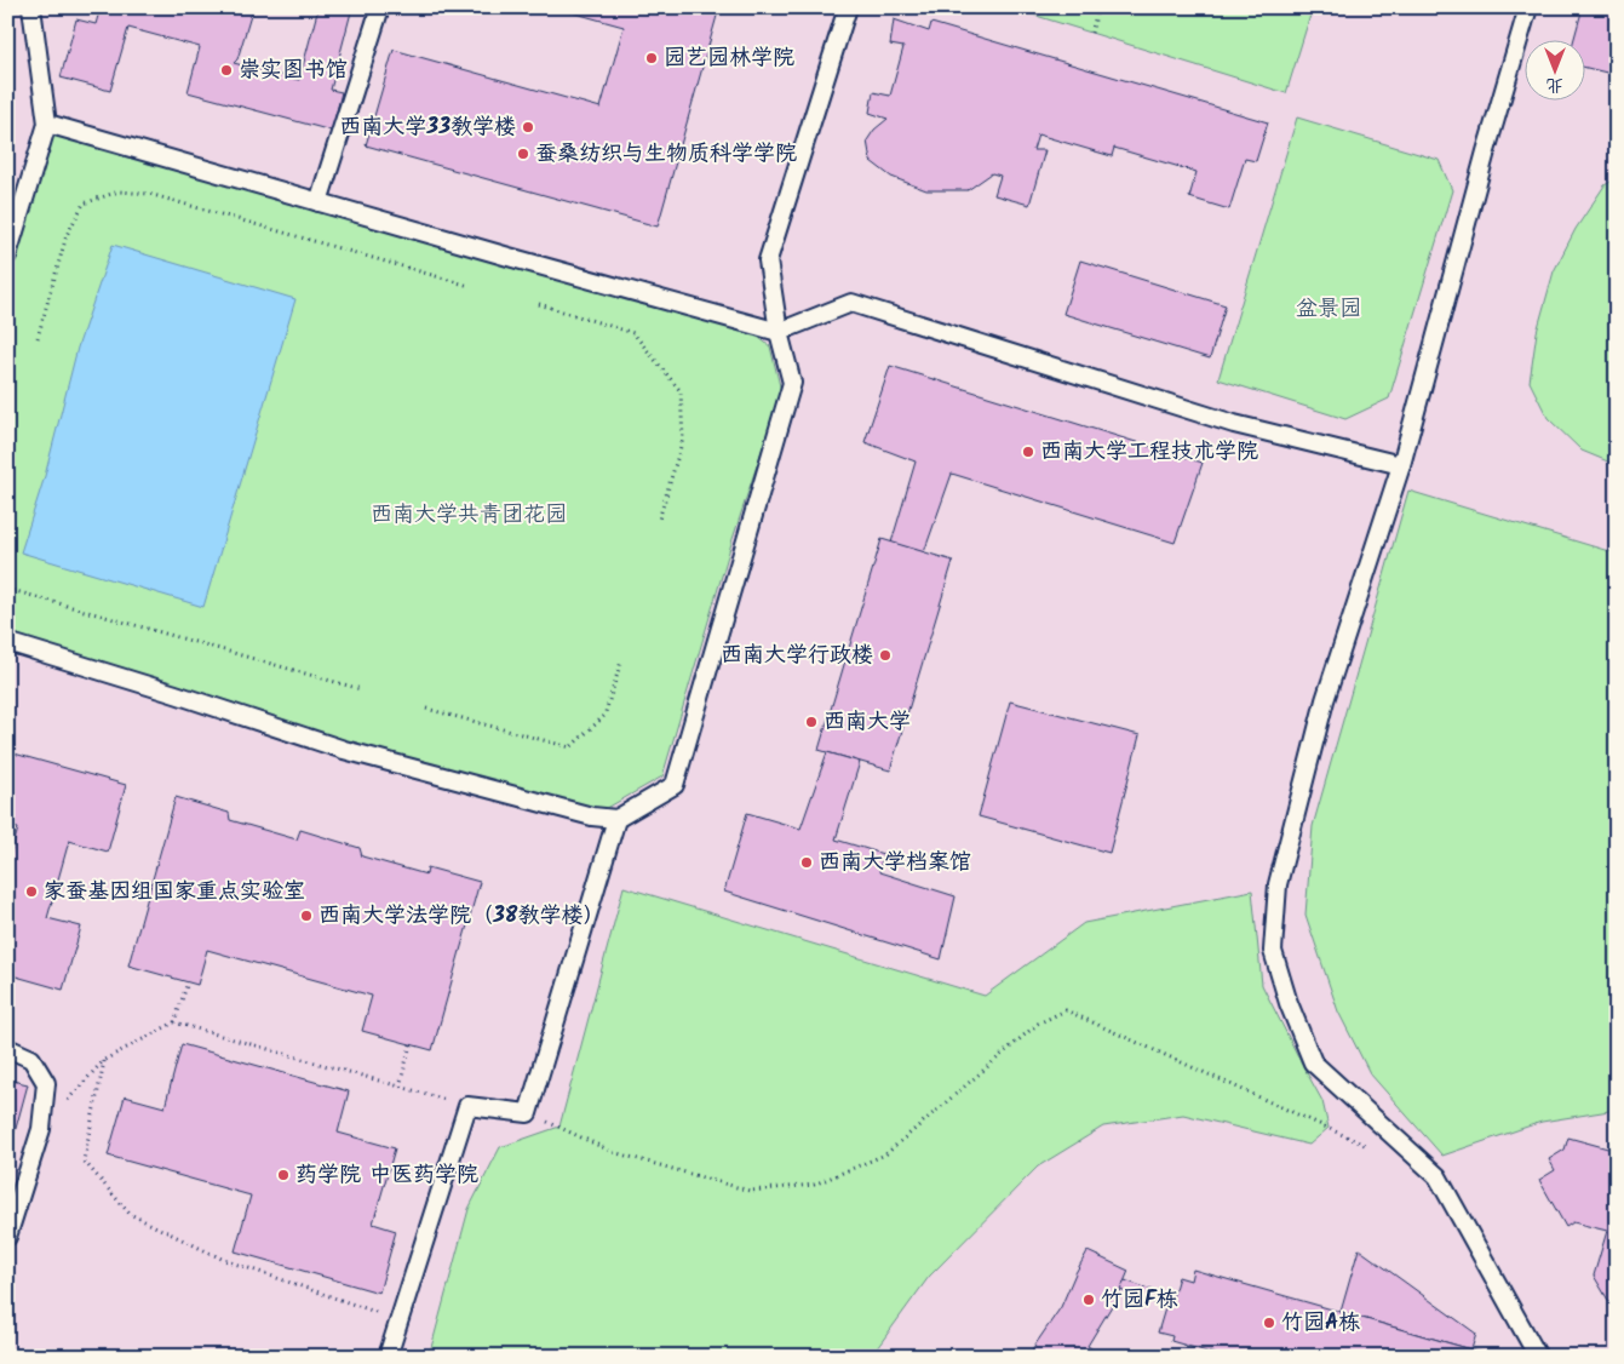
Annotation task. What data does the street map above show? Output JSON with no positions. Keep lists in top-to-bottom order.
{
  "parks": ["盆景园", "西南大学共青团花园"],
  "places": [
    "园艺园林学院",
    "崇实图书馆",
    "西南大学33教学楼",
    "蚕桑纺织与生物质科学学院",
    "西南大学工程技术学院",
    "西南大学行政楼",
    "西南大学",
    "西南大学档案馆",
    "家蚕基因组国家重点实验室",
    "西南大学法学院（38教学楼）",
    "药学院 中医药学院",
    "竹园F栋",
    "竹园A栋"
  ],
  "north": "bottom"
}
